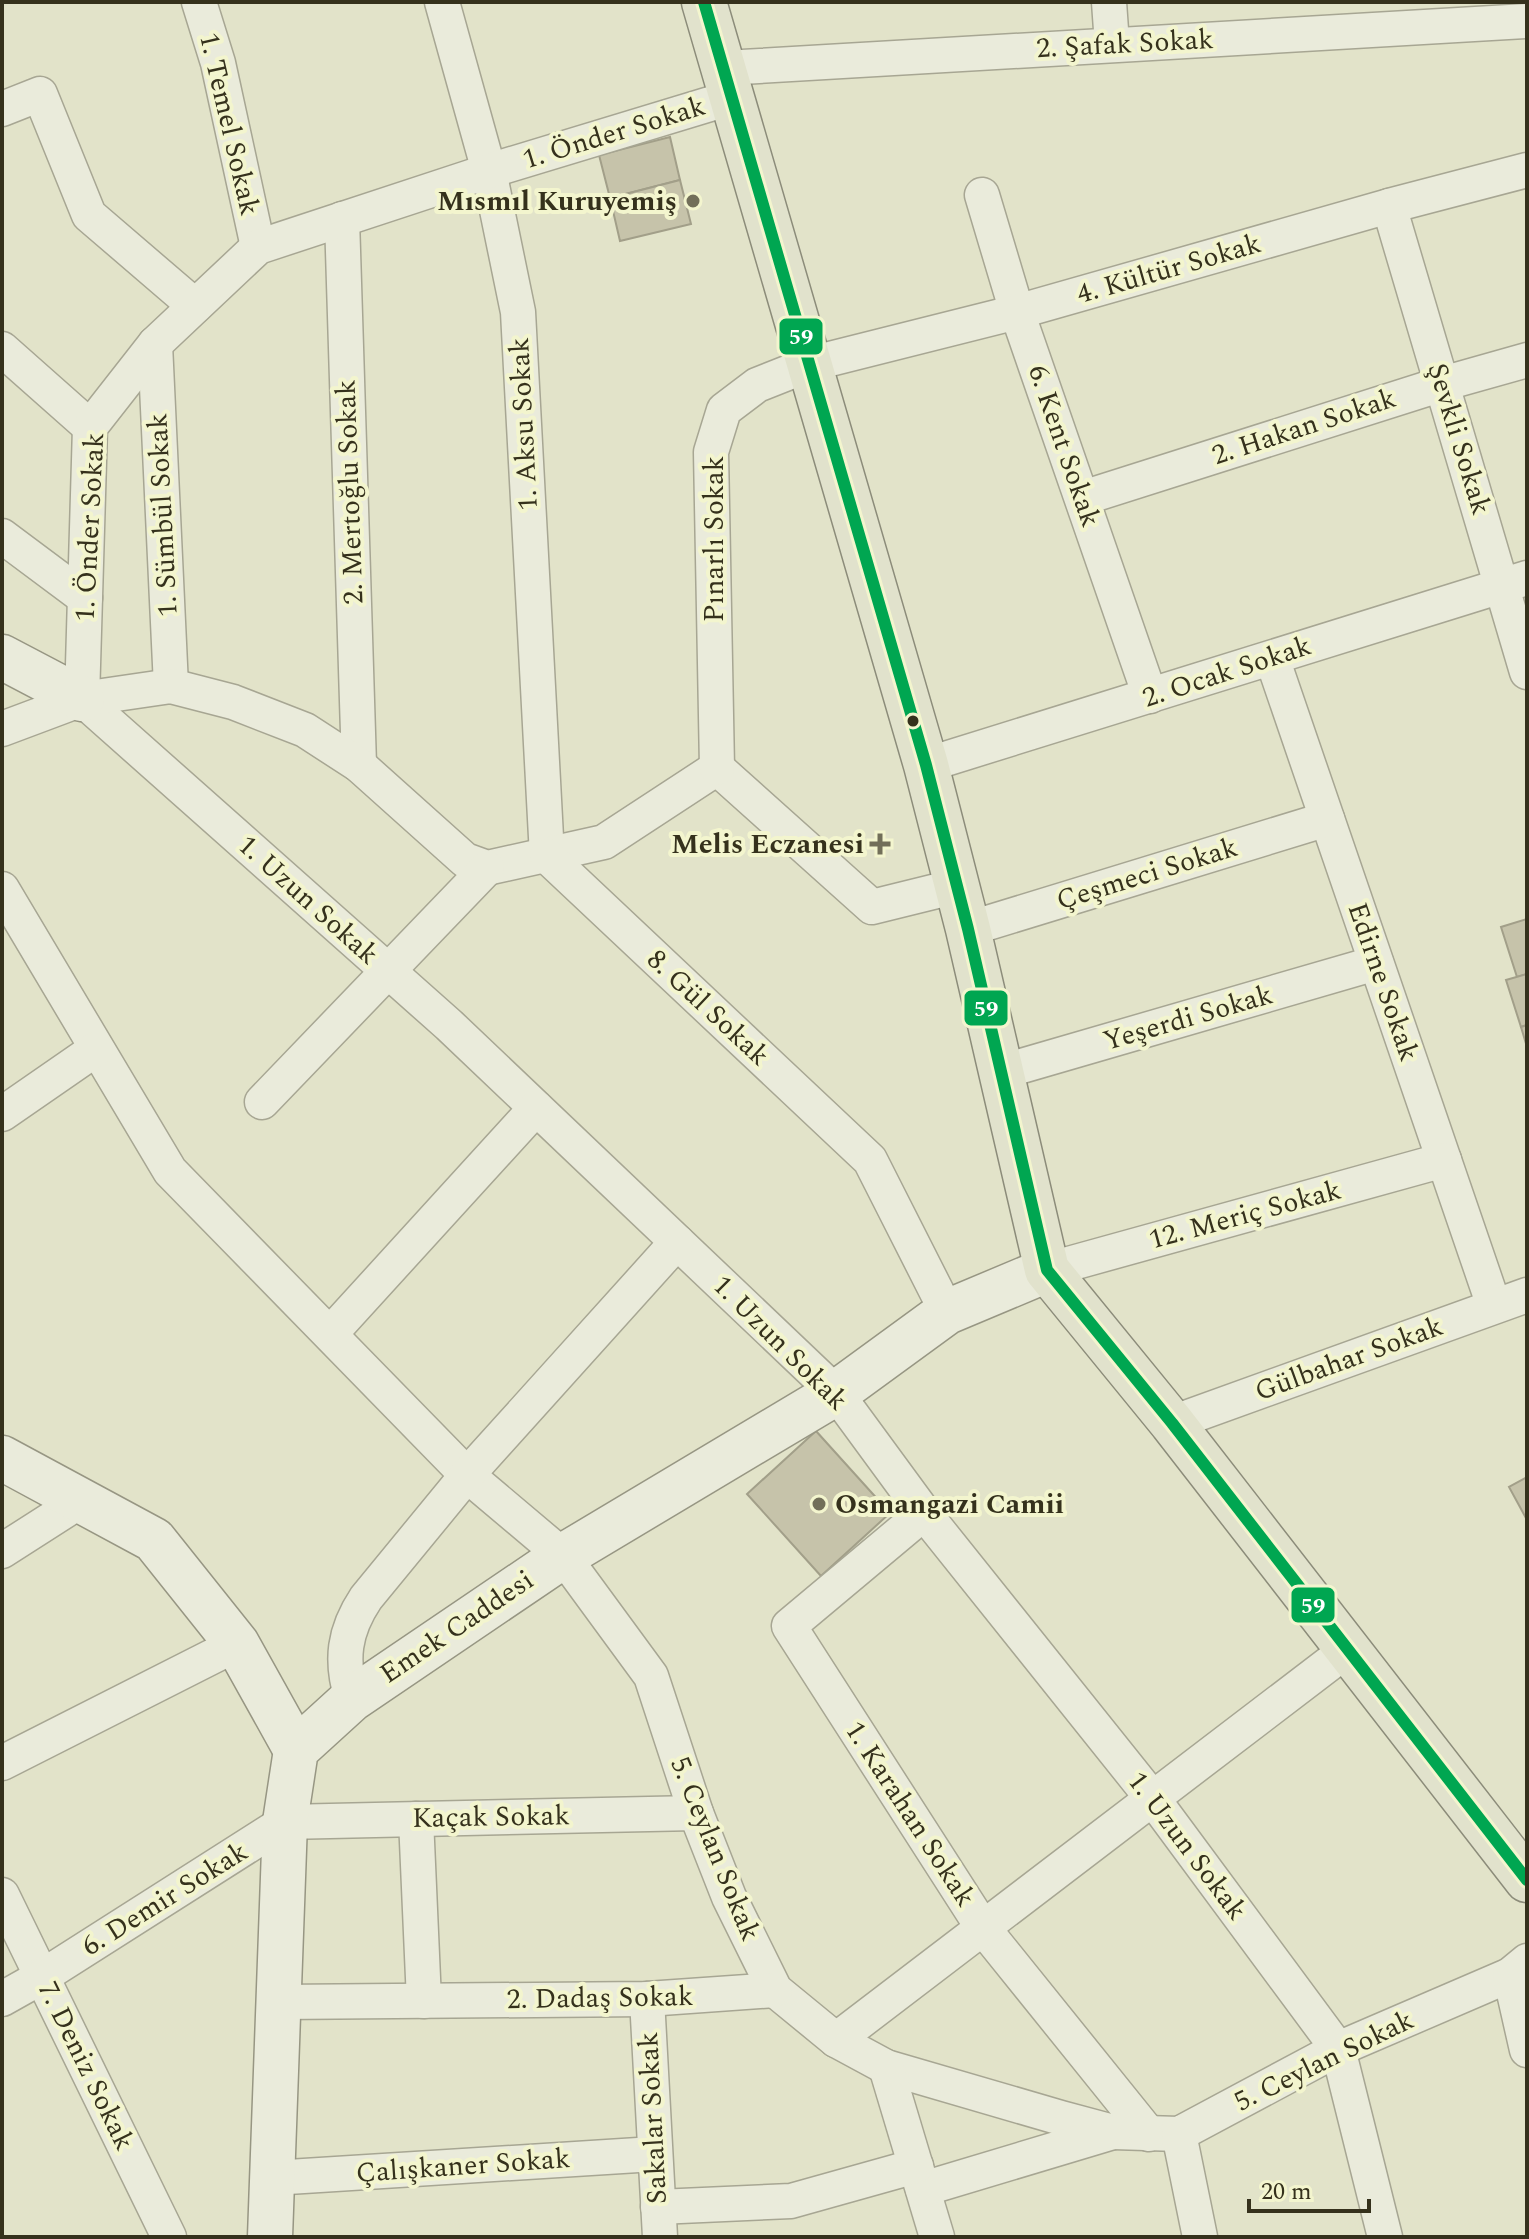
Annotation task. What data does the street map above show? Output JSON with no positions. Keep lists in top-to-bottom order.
{
  "streets": {
    "street": [
      "2. Şafak Sokak",
      "1. Temel Sokak",
      "1. Önder Sokak",
      "4. Kültür Sokak",
      "1. Aksu Sokak",
      "2. Hakan Sokak",
      "Şevkli Sokak",
      "6. Kent Sokak",
      "2. Mertoğlu Sokak",
      "1. Sümbül Sokak",
      "Pınarlı Sokak",
      "2. Ocak Sokak",
      "Çeşmeci Sokak",
      "1. Uzun Sokak",
      "Edirne Sokak",
      "8. Gül Sokak",
      "Yeşerdi Sokak",
      "12. Meriç Sokak",
      "Gülbahar Sokak",
      "Emek Caddesi",
      "1. Karahan Sokak",
      "Kaçak Sokak",
      "5. Ceylan Sokak",
      "6. Demir Sokak",
      "2. Dadaş Sokak",
      "7. Deniz Sokak",
      "Sakalar Sokak",
      "Çalışkaner Sokak"
    ]
  },
  "crossings": [
    ["2. Şafak Sokak", "1. Önder Sokak"],
    ["1. Temel Sokak", "1. Önder Sokak"],
    ["1. Önder Sokak", "1. Aksu Sokak"],
    ["1. Önder Sokak", "2. Mertoğlu Sokak"],
    ["1. Önder Sokak", "1. Sümbül Sokak"],
    ["1. Önder Sokak", "1. Uzun Sokak"],
    ["4. Kültür Sokak", "Şevkli Sokak"],
    ["4. Kültür Sokak", "6. Kent Sokak"],
    ["4. Kültür Sokak", "Pınarlı Sokak"],
    ["1. Aksu Sokak", "8. Gül Sokak"],
    ["2. Hakan Sokak", "Şevkli Sokak"],
    ["2. Hakan Sokak", "6. Kent Sokak"],
    ["Şevkli Sokak", "2. Ocak Sokak"],
    ["6. Kent Sokak", "2. Ocak Sokak"],
    ["2. Ocak Sokak", "Edirne Sokak"],
    ["Çeşmeci Sokak", "Edirne Sokak"],
    ["1. Uzun Sokak", "Emek Caddesi"],
    ["1. Uzun Sokak", "1. Karahan Sokak"],
    ["1. Uzun Sokak", "5. Ceylan Sokak"],
    ["Edirne Sokak", "Yeşerdi Sokak"],
    ["Edirne Sokak", "12. Meriç Sokak"],
    ["Edirne Sokak", "Gülbahar Sokak"],
    ["8. Gül Sokak", "Emek Caddesi"],
    ["12. Meriç Sokak", "Emek Caddesi"],
    ["Emek Caddesi", "5. Ceylan Sokak"],
    ["1. Karahan Sokak", "5. Ceylan Sokak"],
    ["Kaçak Sokak", "5. Ceylan Sokak"],
    ["Kaçak Sokak", "6. Demir Sokak"],
    ["5. Ceylan Sokak", "2. Dadaş Sokak"],
    ["5. Ceylan Sokak", "Sakalar Sokak"],
    ["6. Demir Sokak", "7. Deniz Sokak"],
    ["2. Dadaş Sokak", "Sakalar Sokak"],
    ["Sakalar Sokak", "Çalışkaner Sokak"]
  ],
  "places": {
    "other": ["Mısmıl Kuruyemiş", "Osmangazi Camii"],
    "health": ["Melis Eczanesi"]
  },
  "lines": ["transit line 59"],
  "scale_bar": "20 m"
}
